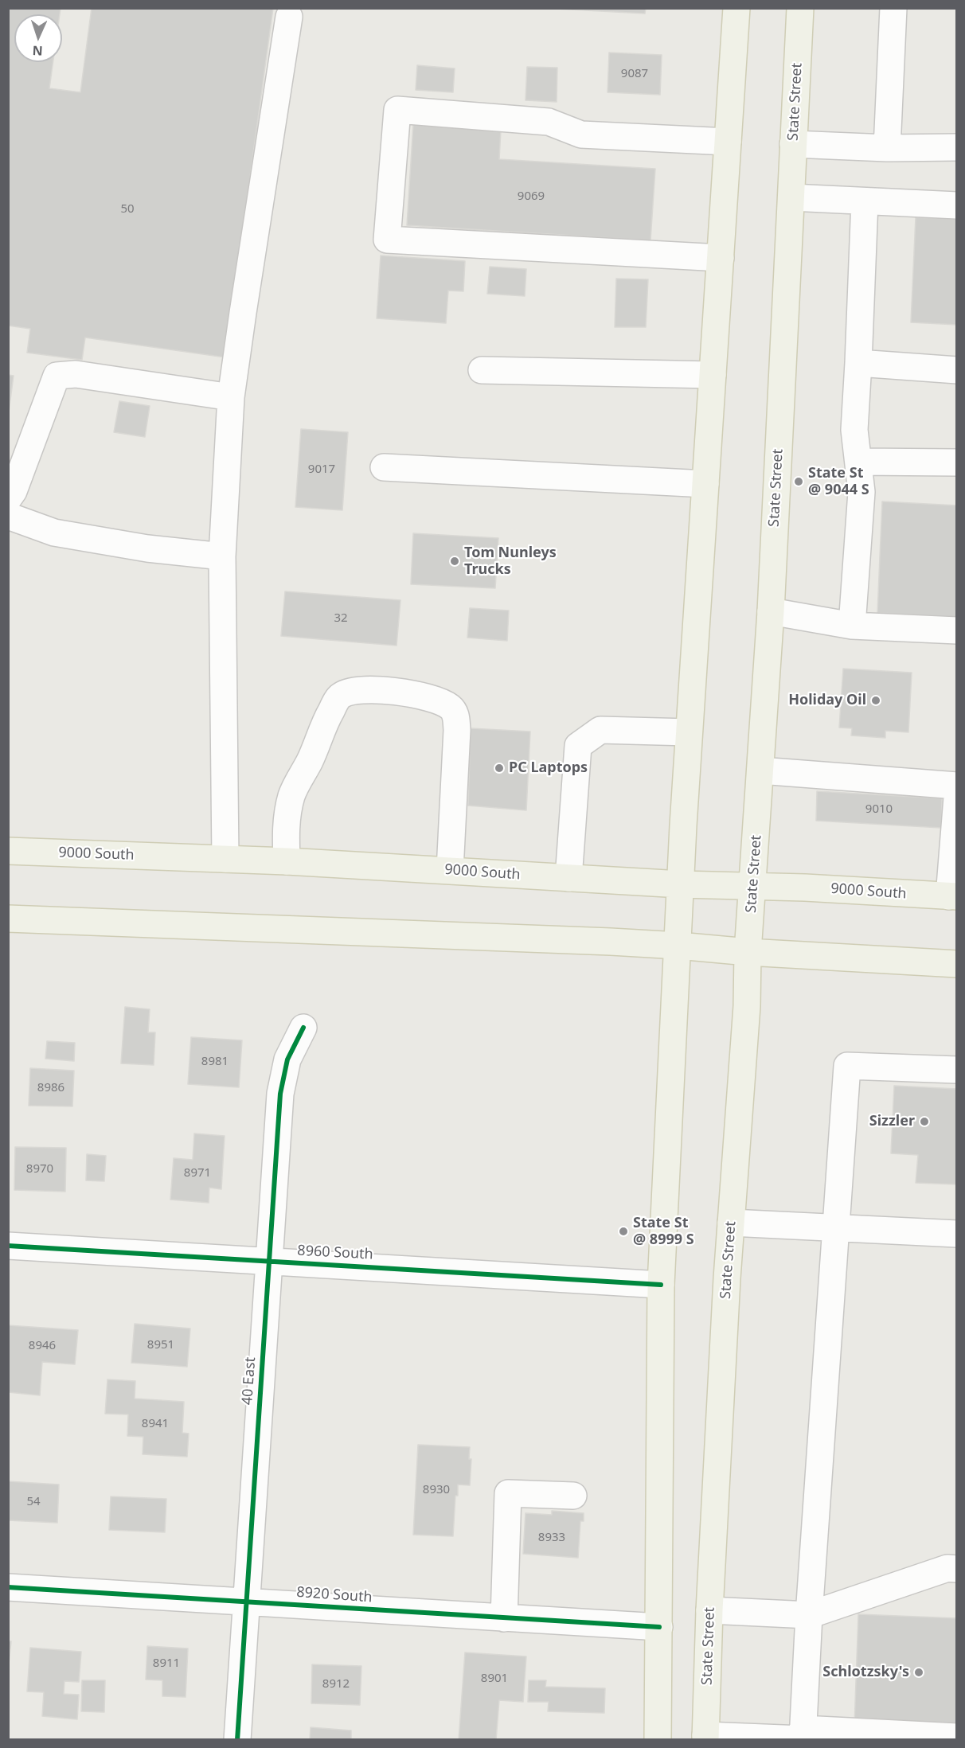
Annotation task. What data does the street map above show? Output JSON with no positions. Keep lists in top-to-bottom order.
{
  "streets": {
    "main road": ["State Street", "9000 South"],
    "street": ["8960 South", "40 East", "8920 South"]
  },
  "crossings": [
    ["State Street", "9000 South"],
    ["8960 South", "40 East"],
    ["40 East", "8920 South"]
  ],
  "places": [
    "State St @ 9044 S",
    "Tom Nunleys Trucks",
    "Holiday Oil",
    "PC Laptops",
    "Sizzler",
    "State St @ 8999 S",
    "Schlotzsky's"
  ],
  "house_numbers": [
    "9087",
    "9069",
    "50",
    "9017",
    "32",
    "9010",
    "8981",
    "8986",
    "8970",
    "8971",
    "8951",
    "8946",
    "8941",
    "8930",
    "54",
    "8933",
    "8911",
    "8901",
    "8912"
  ],
  "north": "bottom"
}
